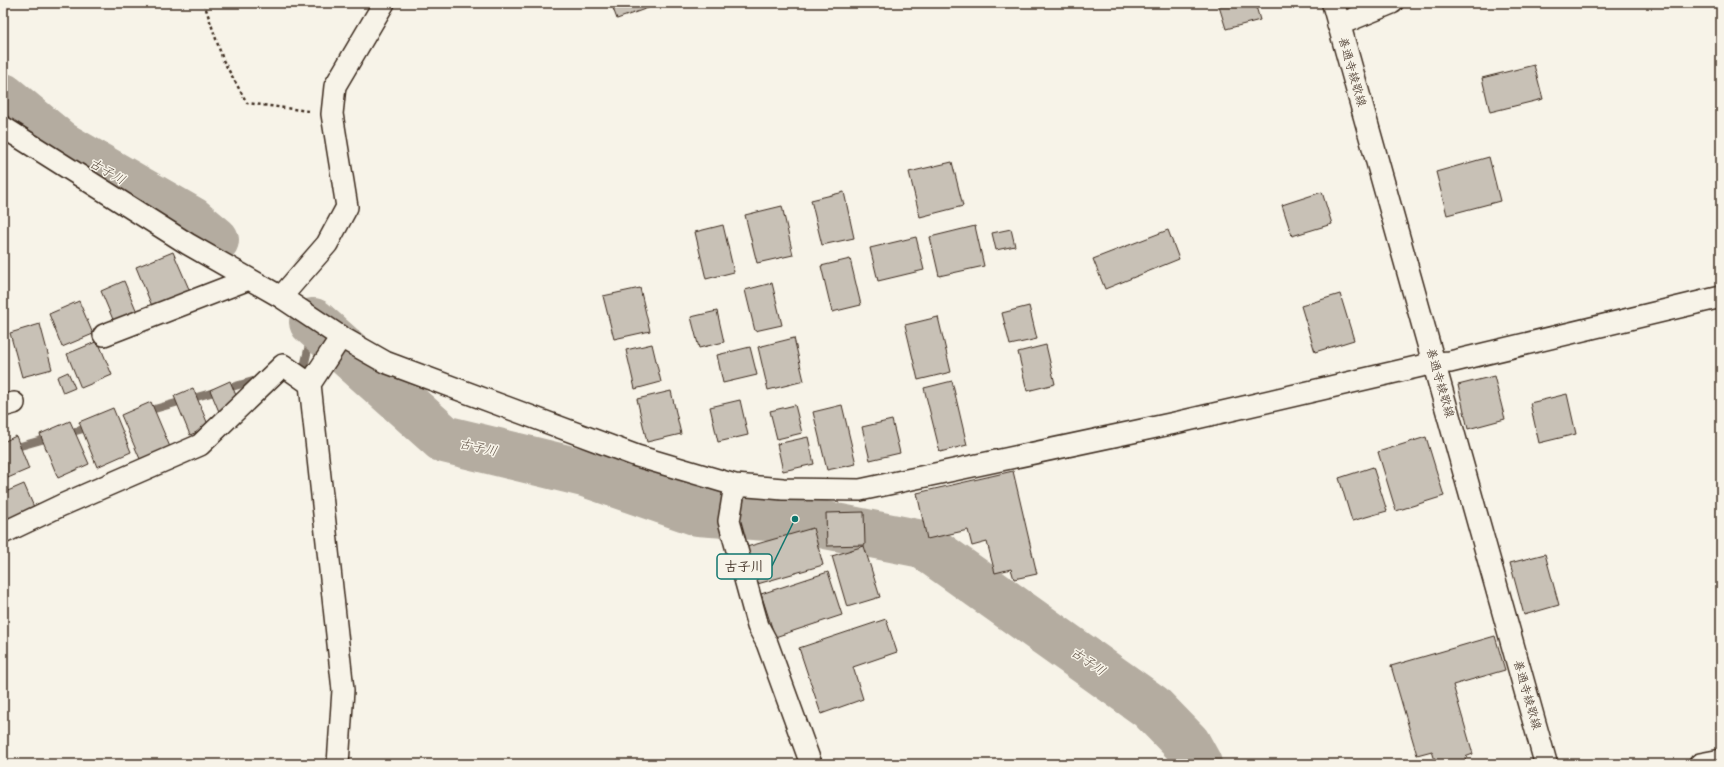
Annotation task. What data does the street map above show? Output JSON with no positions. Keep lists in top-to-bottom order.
{
  "streets": {
    "main road": ["善通寺綾歌線"]
  },
  "water": ["古子川"],
  "places": ["古子川"]
}
